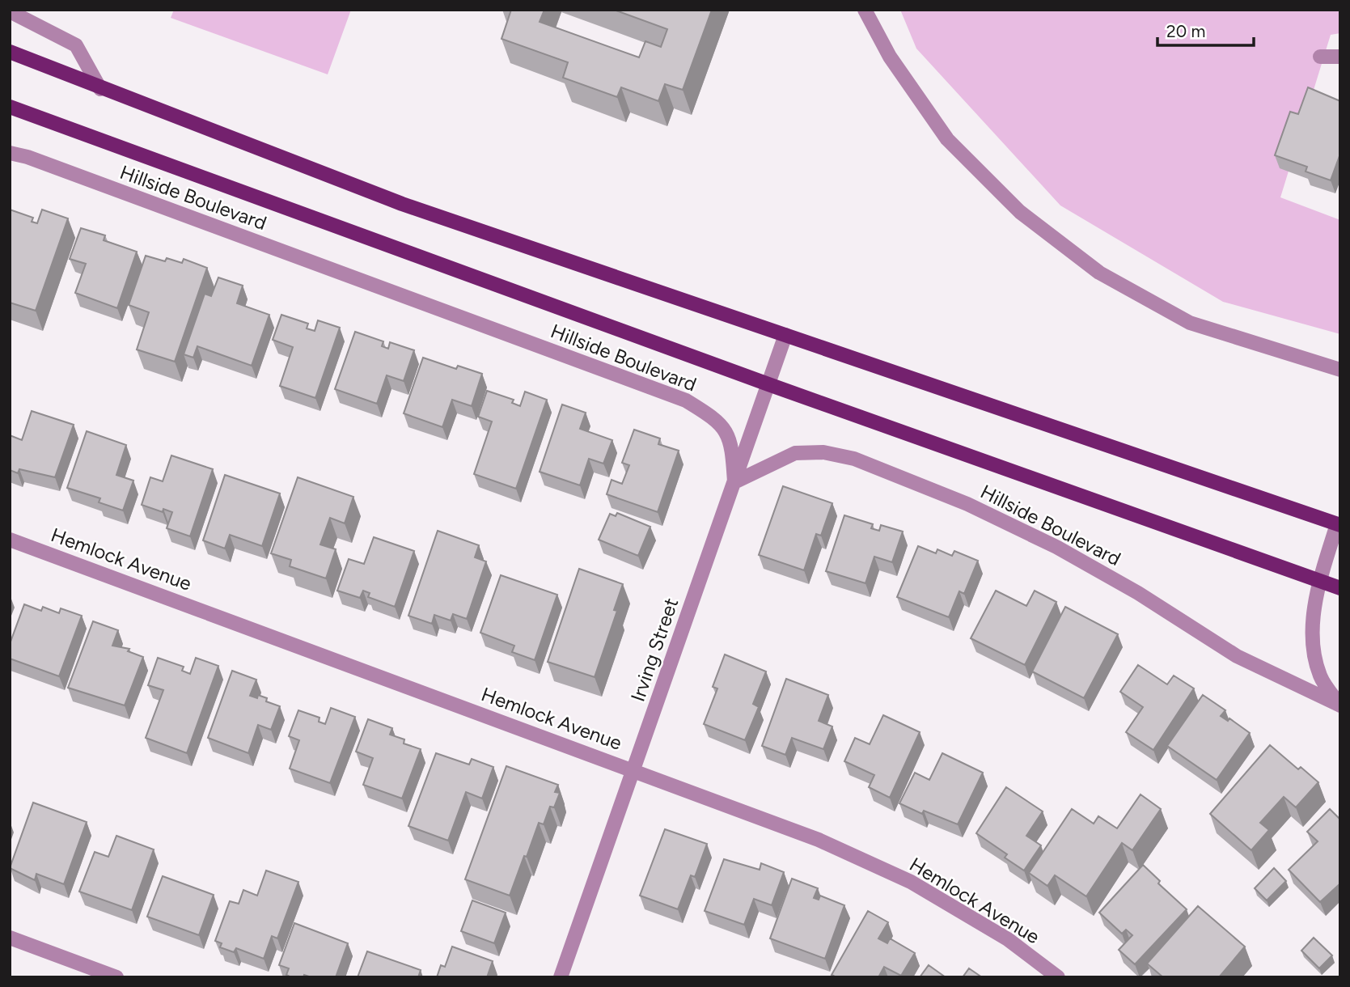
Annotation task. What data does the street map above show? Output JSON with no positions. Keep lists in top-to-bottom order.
{
  "streets": {
    "main road": ["Hillside Boulevard"],
    "street": ["Hemlock Avenue", "Irving Street"]
  },
  "crossings": [
    ["Hillside Boulevard", "Irving Street"],
    ["Hemlock Avenue", "Irving Street"]
  ],
  "scale_bar": "20 m"
}
